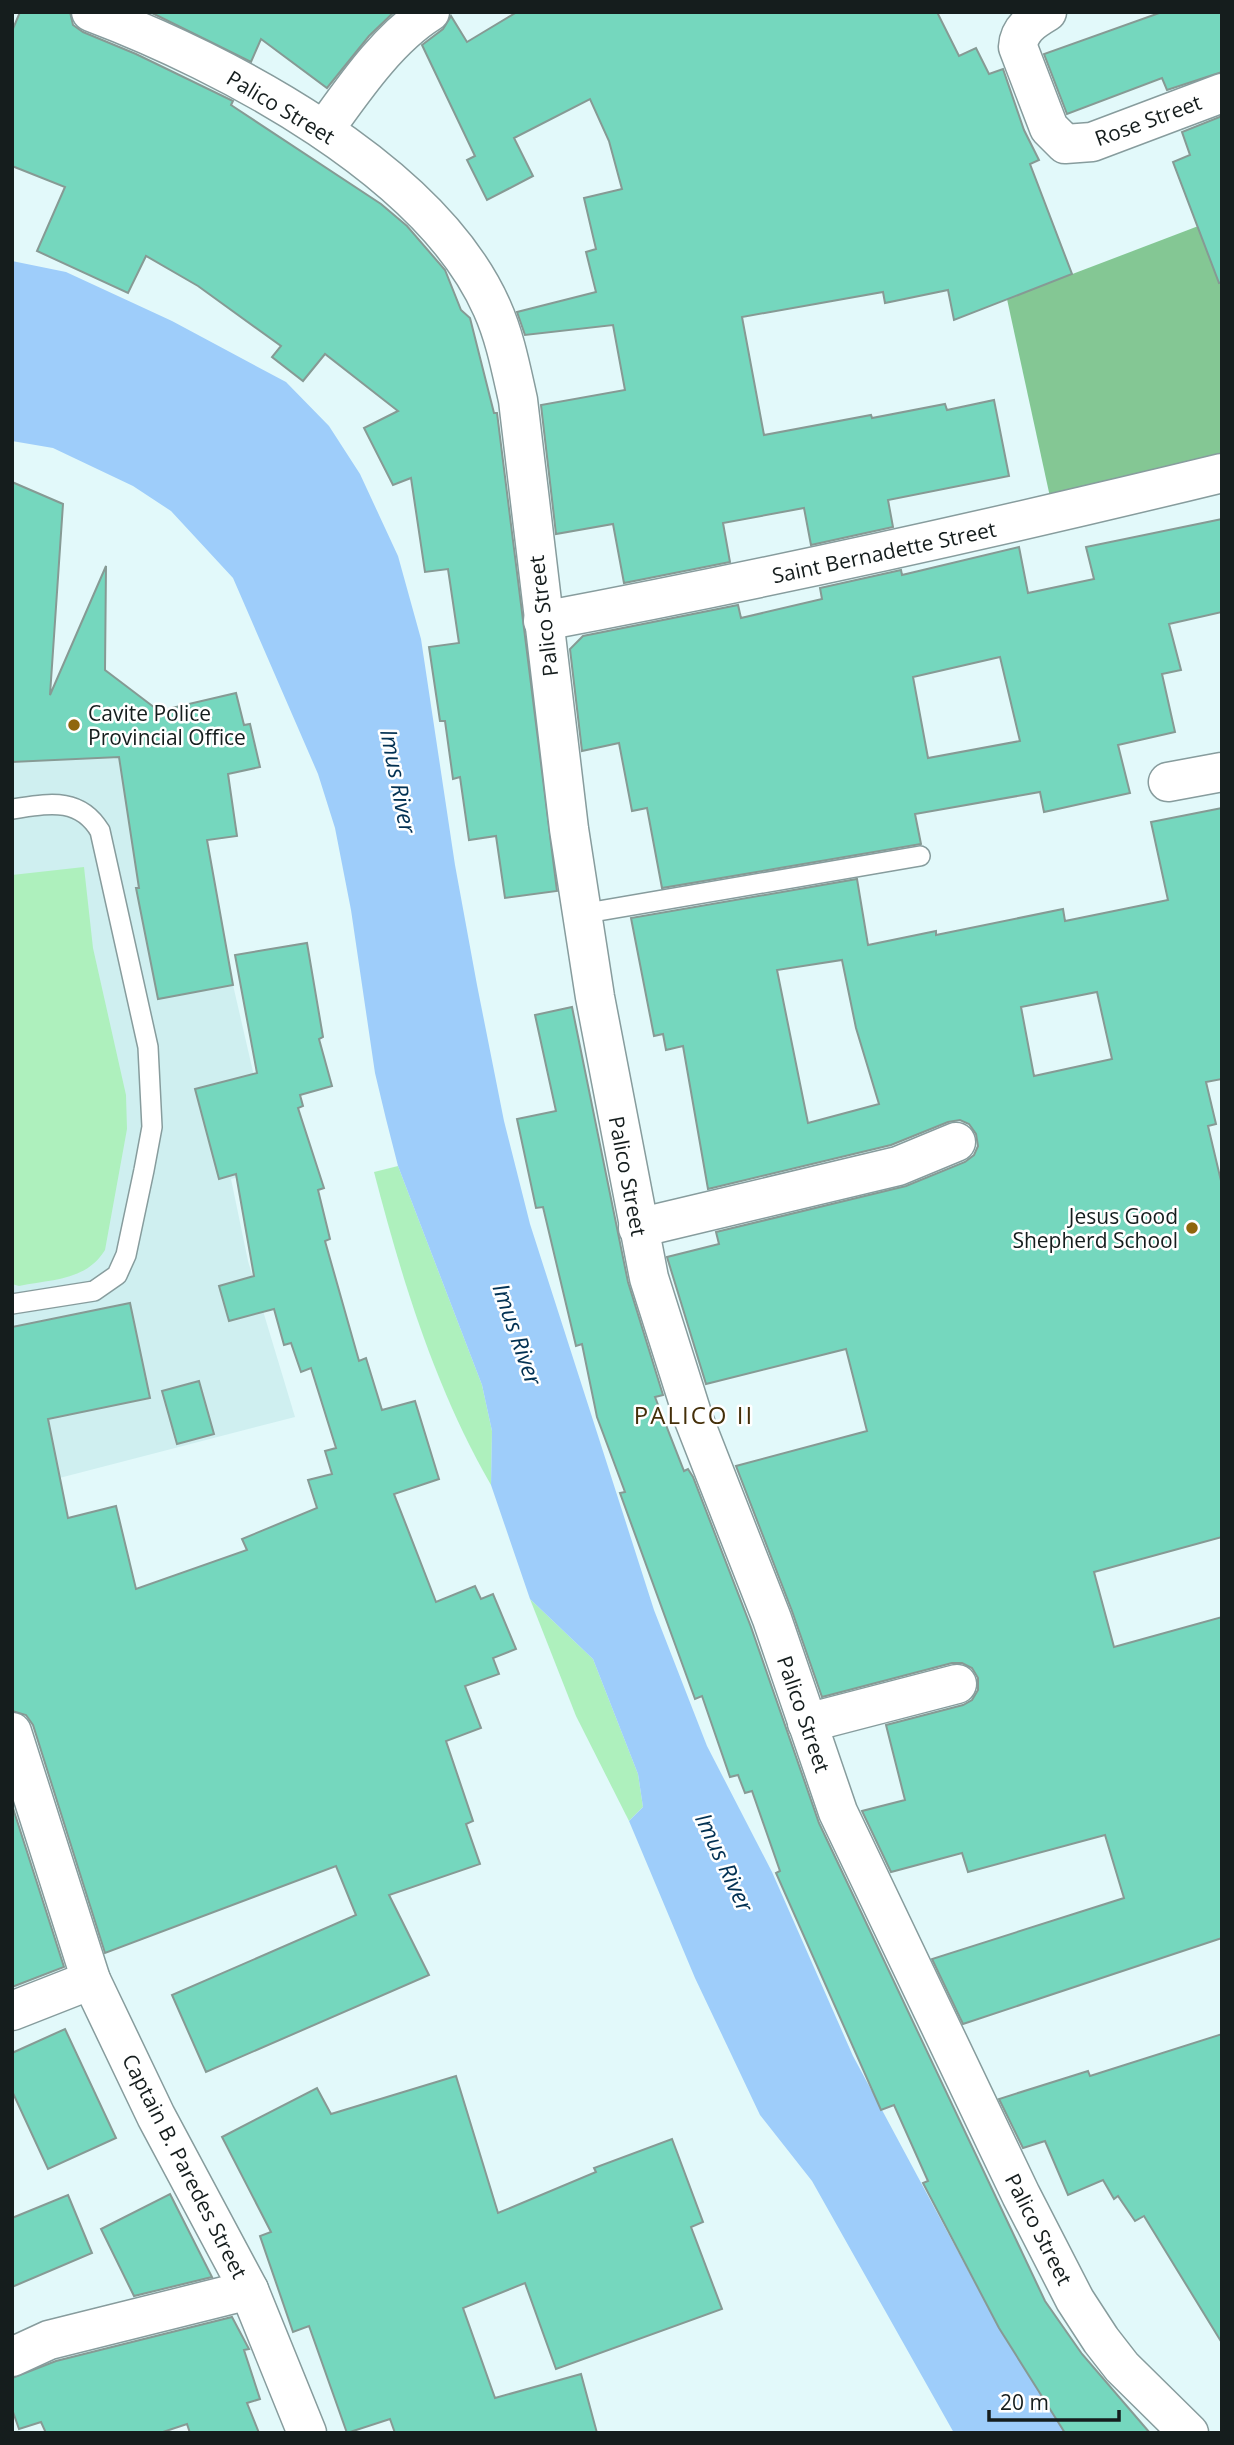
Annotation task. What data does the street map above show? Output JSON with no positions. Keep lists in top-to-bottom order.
{
  "streets": {
    "street": [
      "Palico Street",
      "Rose Street",
      "Saint Bernadette Street",
      "Captain B. Paredes Street"
    ]
  },
  "crossings": [
    ["Palico Street", "Saint Bernadette Street"]
  ],
  "districts": ["PALICO II"],
  "water": ["Imus River"],
  "places": ["Cavite Police Provincial Office", "Jesus Good Shepherd School"],
  "scale_bar": "20 m"
}
